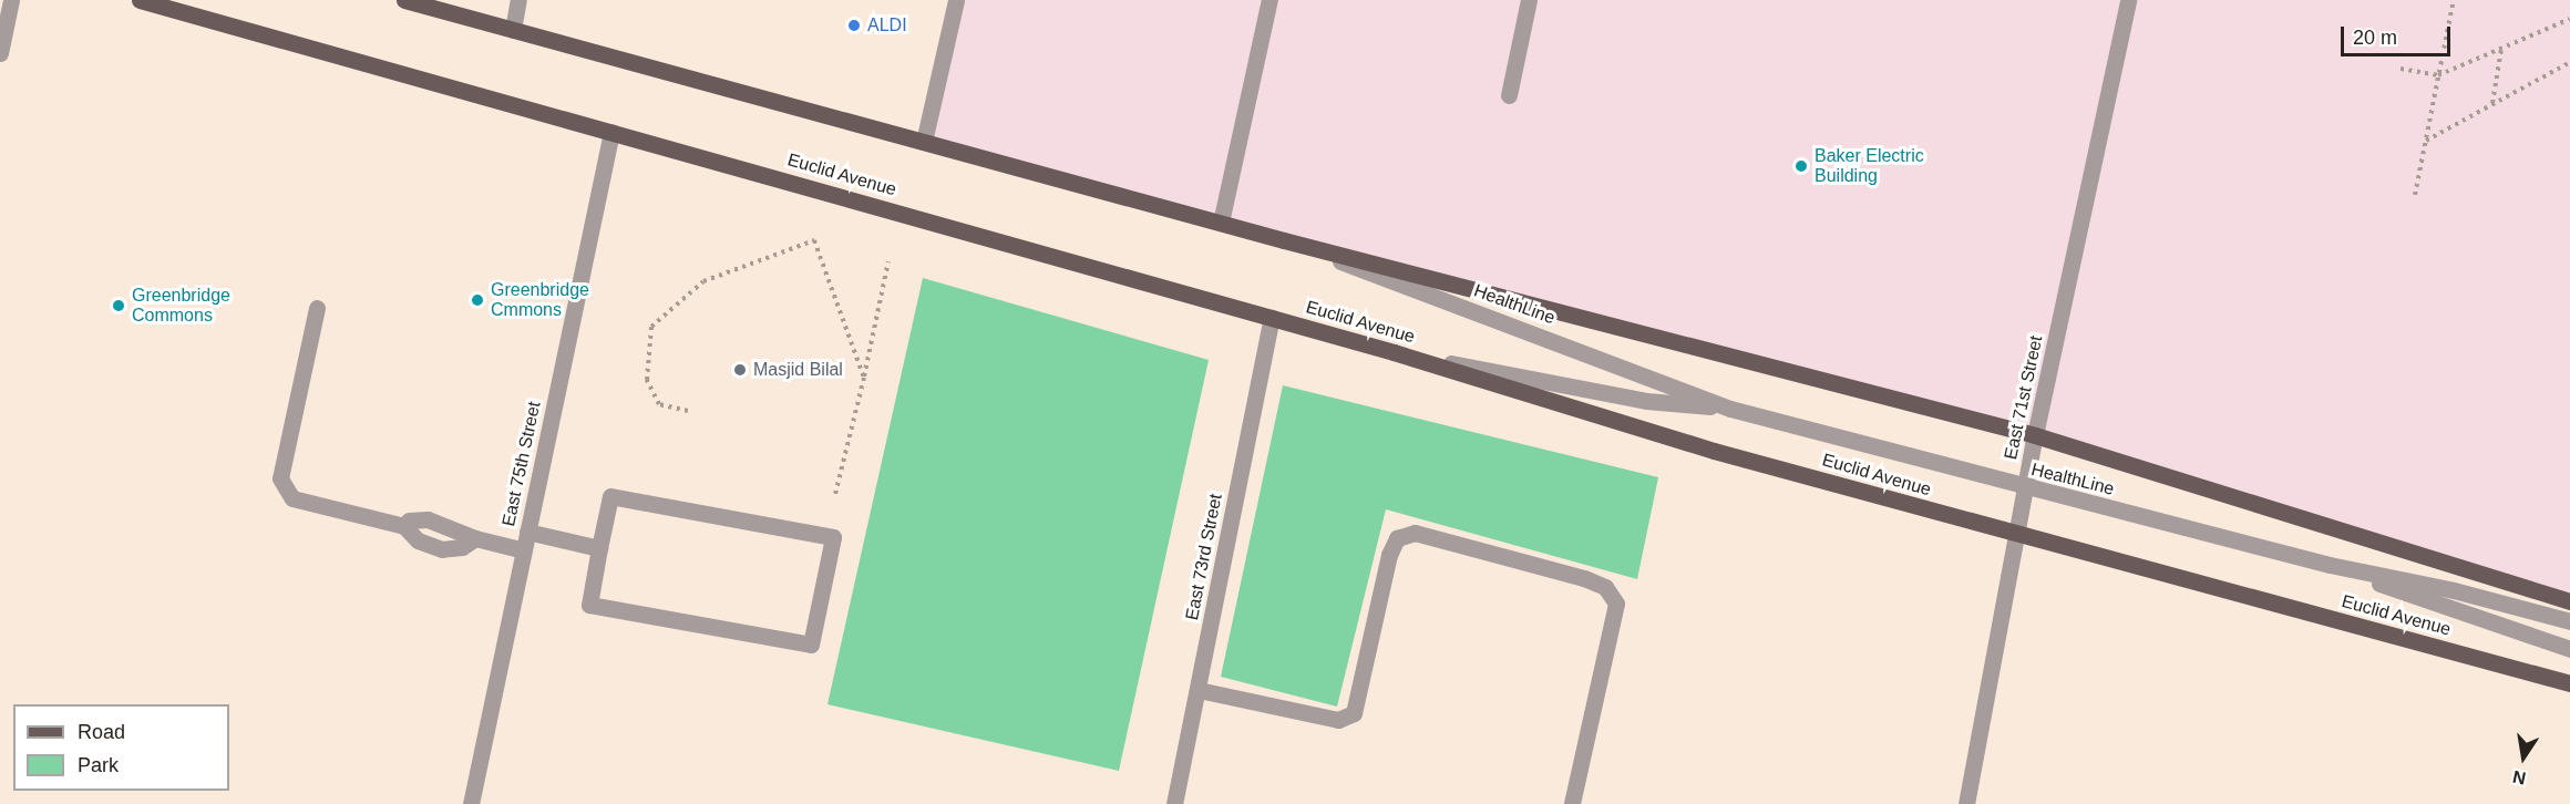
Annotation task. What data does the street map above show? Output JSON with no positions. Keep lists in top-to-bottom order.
{
  "streets": {
    "main road": ["Euclid Avenue"],
    "street": [
      "HealthLine",
      "East 71st Street",
      "East 75th Street",
      "East 73rd Street"
    ]
  },
  "crossings": [
    ["Euclid Avenue", "HealthLine"],
    ["Euclid Avenue", "East 71st Street"],
    ["Euclid Avenue", "East 75th Street"],
    ["Euclid Avenue", "East 73rd Street"],
    ["HealthLine", "East 71st Street"]
  ],
  "places": [
    "ALDI",
    "Baker Electric Building",
    "Greenbridge Cmmons",
    "Greenbridge Commons",
    "Masjid Bilal"
  ],
  "legend": ["Road", "Park"],
  "scale_bar": "20 m",
  "north": "bottom"
}
